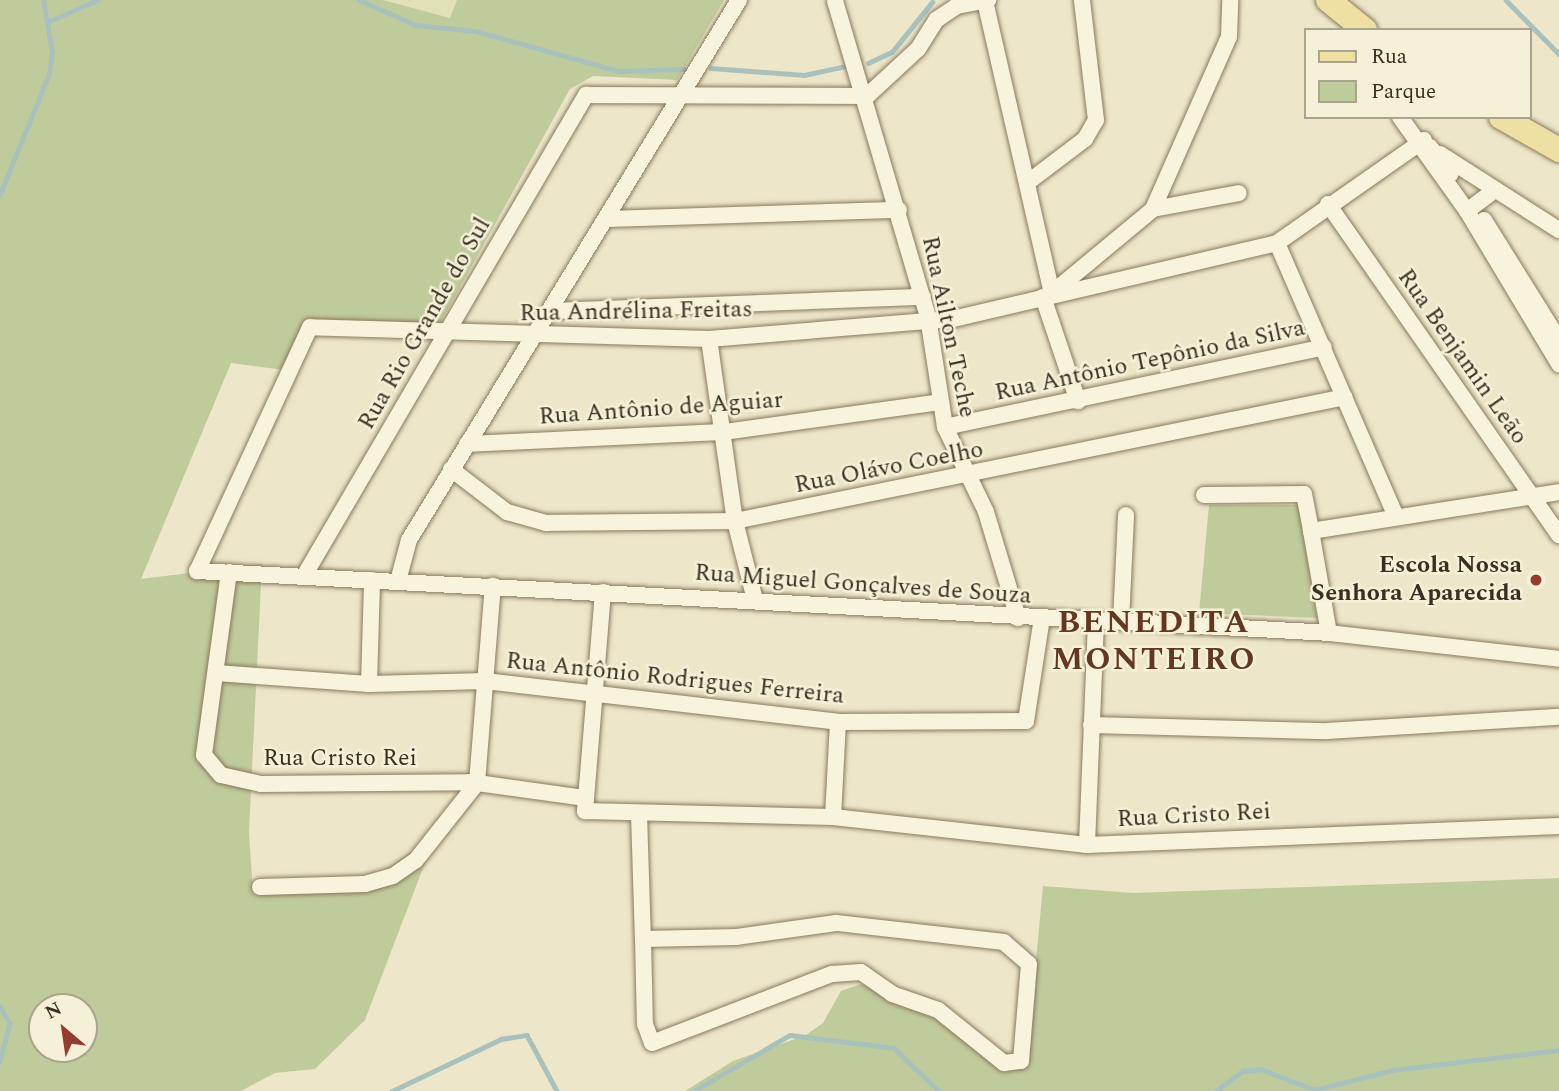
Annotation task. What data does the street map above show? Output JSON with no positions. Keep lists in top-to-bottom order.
{
  "streets": {
    "street": [
      "Rua Andrélina Freitas",
      "Rua Rio Grande do Sul",
      "Rua Ailton Teche",
      "Rua Benjamin Leão",
      "Rua Antônio Tepônio da Silva",
      "Rua Antônio de Aguiar",
      "Rua Olávo Coelho",
      "Rua Miguel Gonçalves de Souza",
      "Rua Antônio Rodrigues Ferreira",
      "Rua Cristo Rei"
    ]
  },
  "crossings": [
    ["Rua Andrélina Freitas", "Rua Rio Grande do Sul"],
    ["Rua Andrélina Freitas", "Rua Ailton Teche"],
    ["Rua Andrélina Freitas", "Rua Benjamin Leão"],
    ["Rua Andrélina Freitas", "Rua Miguel Gonçalves de Souza"],
    ["Rua Rio Grande do Sul", "Rua Miguel Gonçalves de Souza"],
    ["Rua Ailton Teche", "Rua Antônio Tepônio da Silva"],
    ["Rua Ailton Teche", "Rua Antônio de Aguiar"],
    ["Rua Ailton Teche", "Rua Olávo Coelho"],
    ["Rua Ailton Teche", "Rua Miguel Gonçalves de Souza"],
    ["Rua Miguel Gonçalves de Souza", "Rua Antônio Rodrigues Ferreira"],
    ["Rua Miguel Gonçalves de Souza", "Rua Cristo Rei"],
    ["Rua Antônio Rodrigues Ferreira", "Rua Cristo Rei"]
  ],
  "districts": ["BENEDITA MONTEIRO"],
  "places": ["Escola Nossa Senhora Aparecida"],
  "legend": ["Rua", "Parque"],
  "north": "top left"
}
